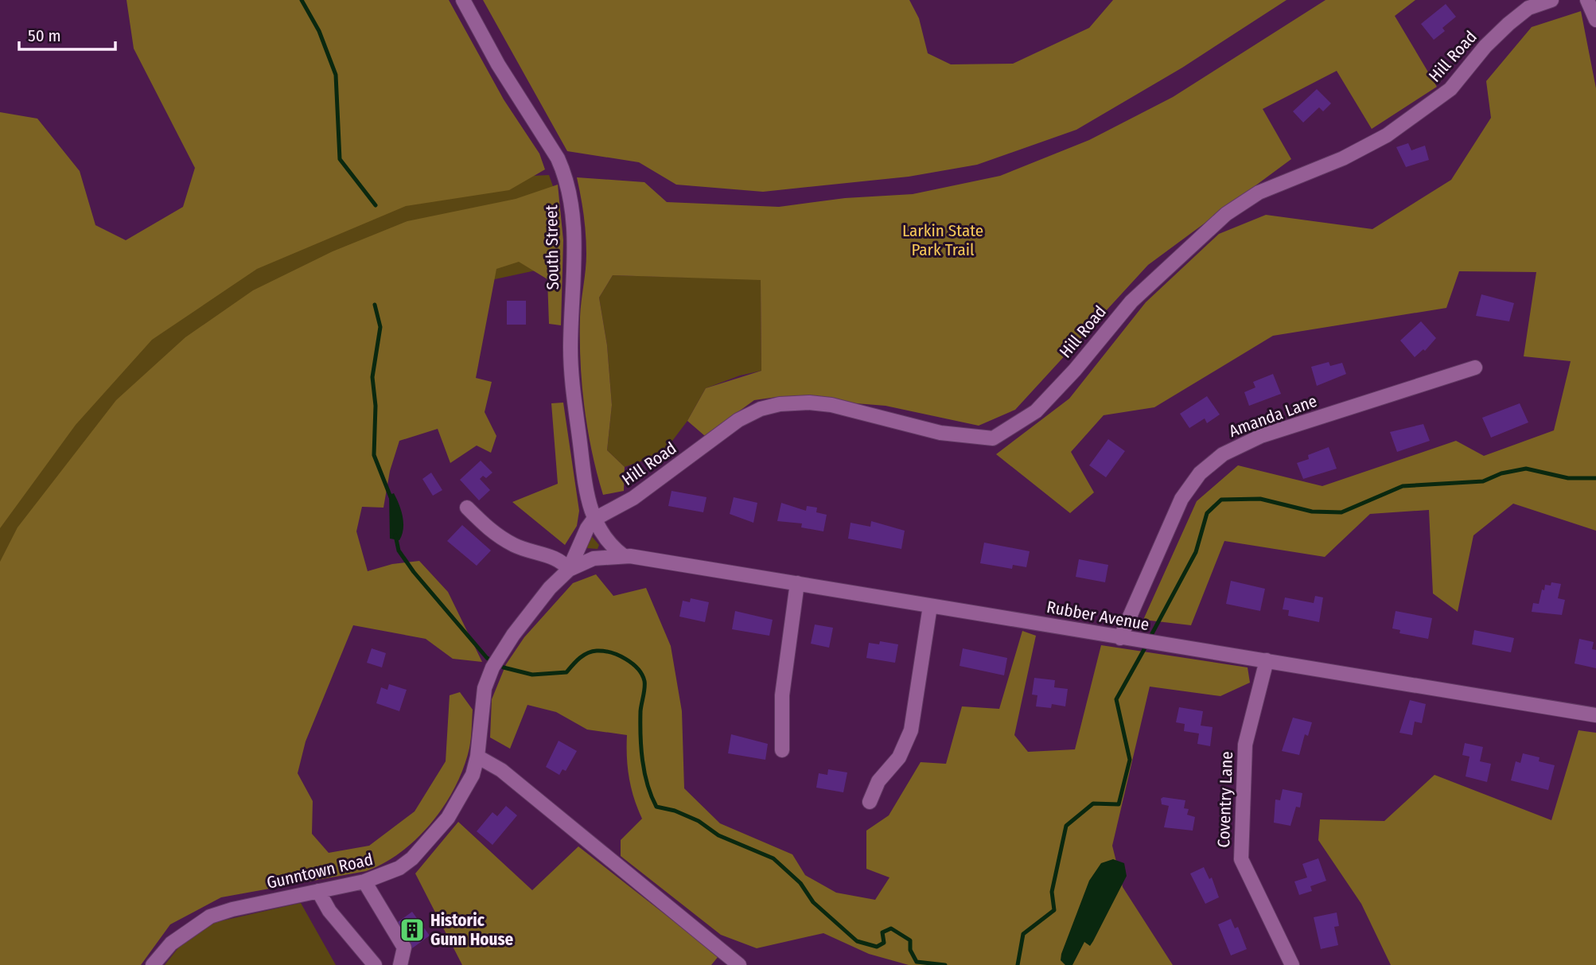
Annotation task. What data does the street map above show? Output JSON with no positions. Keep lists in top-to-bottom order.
{
  "streets": {
    "street": [
      "Hill Road",
      "South Street",
      "Amanda Lane",
      "Rubber Avenue",
      "Coventry Lane",
      "Gunntown Road"
    ]
  },
  "crossings": [
    ["Hill Road", "South Street"],
    ["South Street", "Rubber Avenue"],
    ["Amanda Lane", "Rubber Avenue"],
    ["Rubber Avenue", "Coventry Lane"],
    ["Rubber Avenue", "Gunntown Road"]
  ],
  "parks": ["Larkin State Park Trail"],
  "places": {
    "building": ["Historic Gunn House"]
  },
  "scale_bar": "50 m"
}
